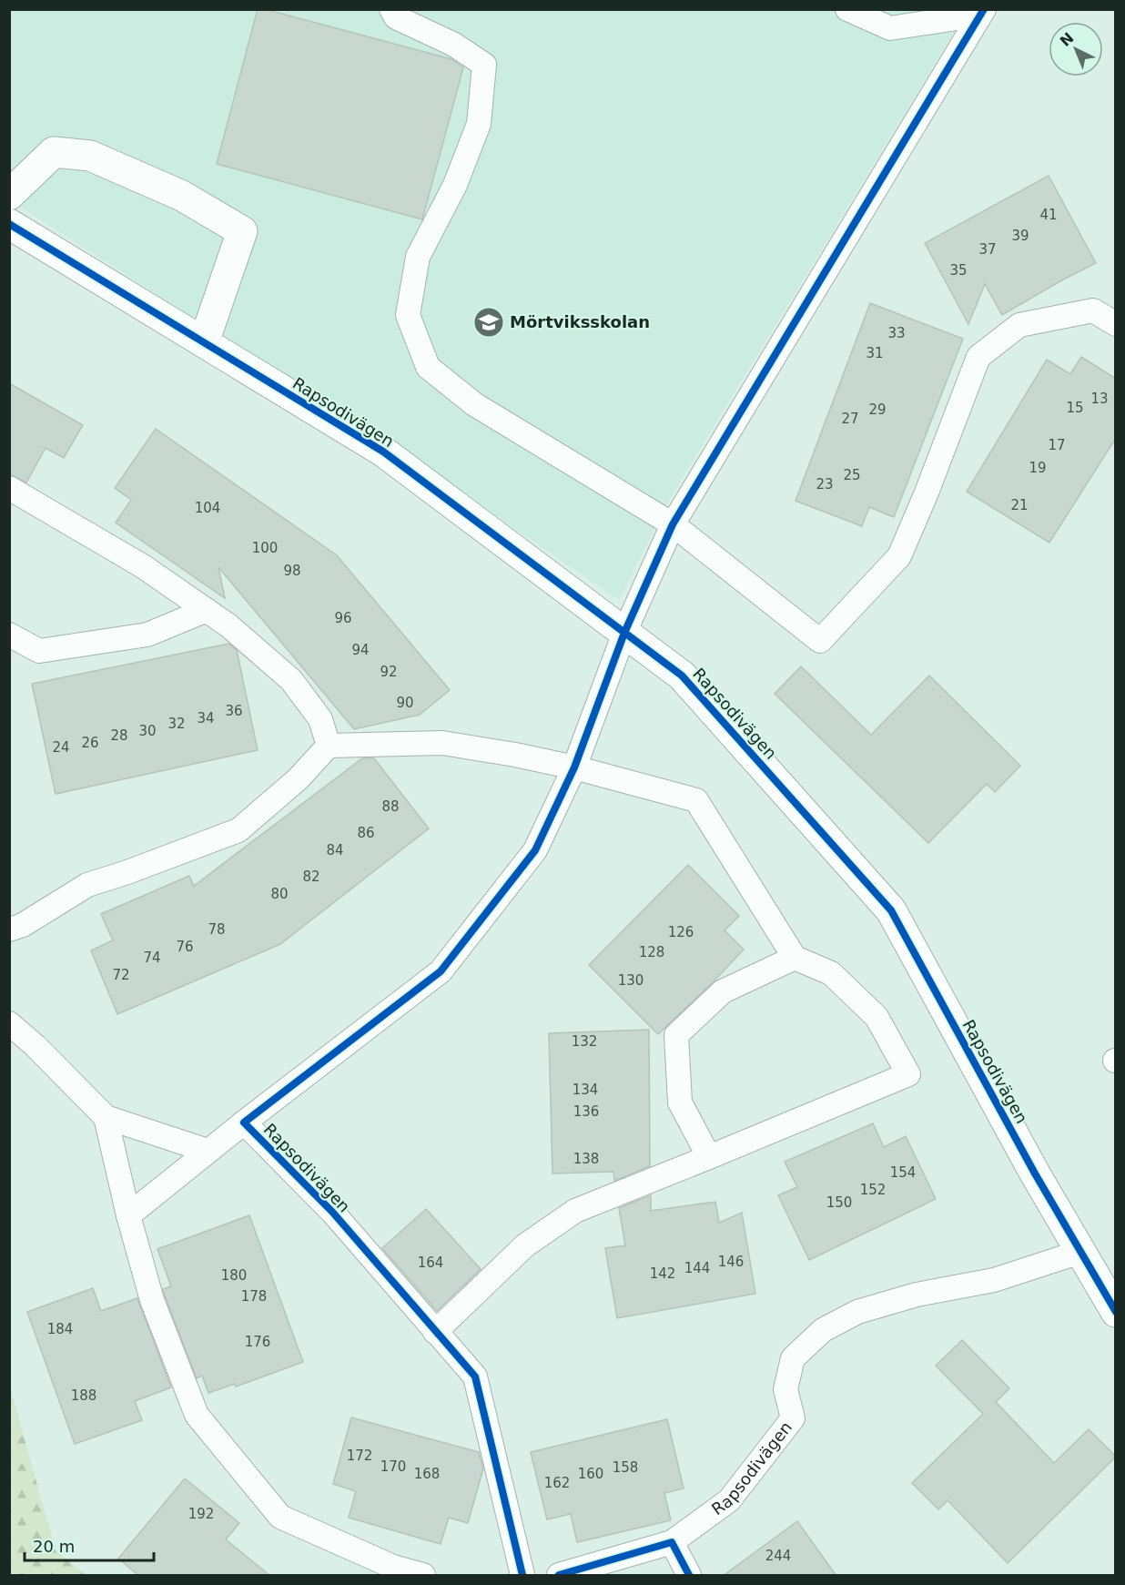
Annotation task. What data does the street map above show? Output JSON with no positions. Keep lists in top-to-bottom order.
{
  "streets": {
    "street": ["Rapsodivägen"]
  },
  "places": {
    "school or university": ["Mörtviksskolan"]
  },
  "house_numbers": [
    "41",
    "39",
    "37",
    "35",
    "33",
    "31",
    "13",
    "15",
    "29",
    "27",
    "17",
    "19",
    "25",
    "23",
    "21",
    "104",
    "100",
    "98",
    "96",
    "94",
    "92",
    "90",
    "36",
    "34",
    "32",
    "30",
    "28",
    "26",
    "24",
    "88",
    "86",
    "84",
    "82",
    "80",
    "78",
    "126",
    "76",
    "128",
    "74",
    "72",
    "130",
    "132",
    "134",
    "136",
    "138",
    "154",
    "152",
    "150",
    "146",
    "164",
    "144",
    "142",
    "180",
    "178",
    "184",
    "176",
    "188",
    "172",
    "170",
    "158",
    "168",
    "160",
    "162",
    "192",
    "244"
  ],
  "scale_bar": "20 m",
  "north": "top left"
}
